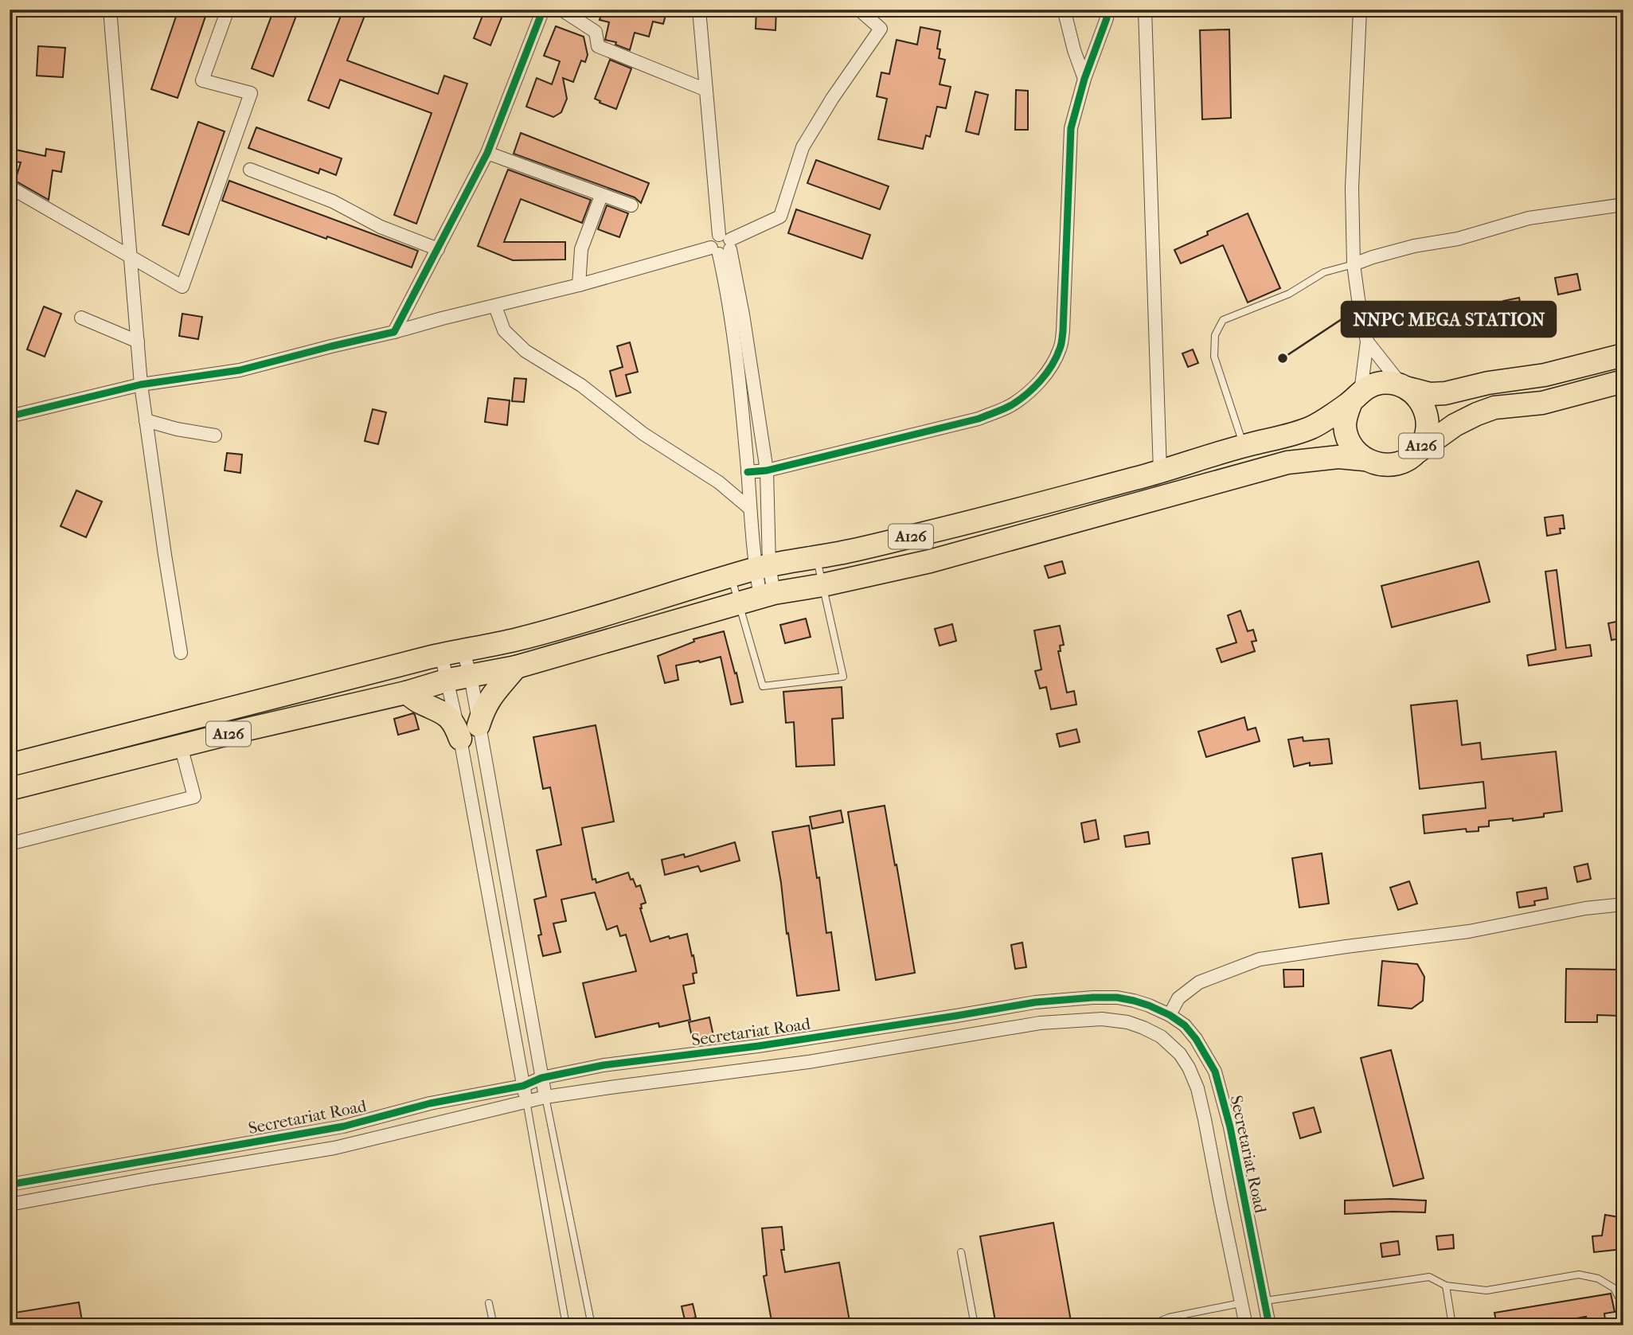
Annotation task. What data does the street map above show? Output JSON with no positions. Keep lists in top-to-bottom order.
{
  "streets": {
    "highway": ["A126"],
    "street": ["Secretariat Road"]
  },
  "places": ["NNPC MEGA STATION"]
}
